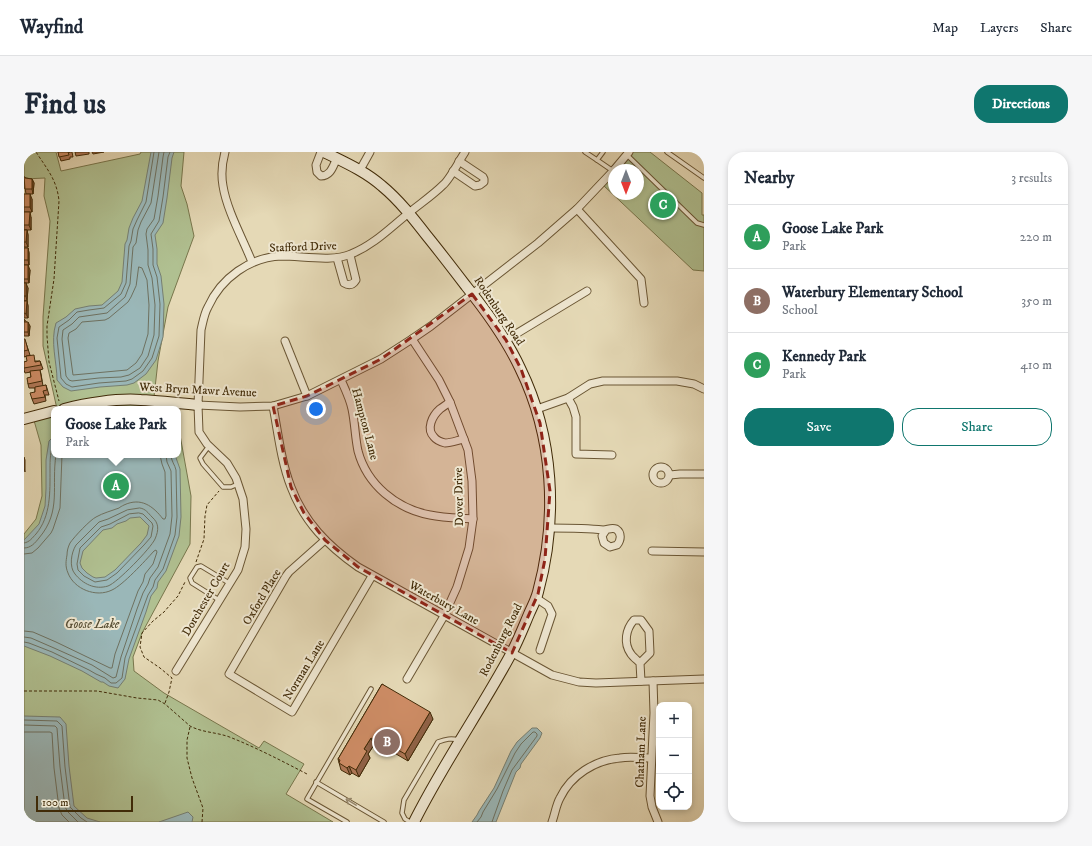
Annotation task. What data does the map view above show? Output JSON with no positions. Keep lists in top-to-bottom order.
{
  "streets": {
    "street": [
      "Stafford Drive",
      "Rodenburg Road",
      "West Bryn Mawr Avenue",
      "Hampton Lane",
      "Dover Drive",
      "Oxford Place",
      "Dorchester Court",
      "Waterbury Lane",
      "Norman Lane",
      "Chatham Lane"
    ]
  },
  "crossings": [
    ["Stafford Drive", "Rodenburg Road"],
    ["Stafford Drive", "West Bryn Mawr Avenue"],
    ["Stafford Drive", "Dorchester Court"],
    ["Rodenburg Road", "West Bryn Mawr Avenue"],
    ["Rodenburg Road", "Waterbury Lane"],
    ["West Bryn Mawr Avenue", "Hampton Lane"],
    ["West Bryn Mawr Avenue", "Dover Drive"],
    ["West Bryn Mawr Avenue", "Dorchester Court"],
    ["West Bryn Mawr Avenue", "Waterbury Lane"],
    ["Hampton Lane", "Dover Drive"],
    ["Dover Drive", "Waterbury Lane"],
    ["Oxford Place", "Waterbury Lane"],
    ["Oxford Place", "Norman Lane"],
    ["Waterbury Lane", "Norman Lane"],
    ["Waterbury Lane", "Chatham Lane"]
  ],
  "water": ["Goose Lake"],
  "scale_bar": "100 m",
  "north": "bottom",
  "page": {
    "header": "Wayfind",
    "nav": ["Map", "Layers", "Share"],
    "buttons": [
      "Directions",
      ["Save", "Share"]
    ],
    "title": "Find us",
    "heading": ["Nearby", "3 results"],
    "pins": ["C", "A", "B"],
    "list": [
      {
        "mark": "A",
        "name": "Goose Lake Park",
        "note": "Park",
        "value": "220 m"
      },
      {
        "mark": "B",
        "name": "Waterbury Elementary School",
        "note": "School",
        "value": "350 m"
      },
      {
        "mark": "C",
        "name": "Kennedy Park",
        "note": "Park",
        "value": "410 m"
      }
    ],
    "popup": ["Goose Lake Park", "Park"],
    "map_buttons": ["+", "−"],
    "scale": "100 m"
  }
}
